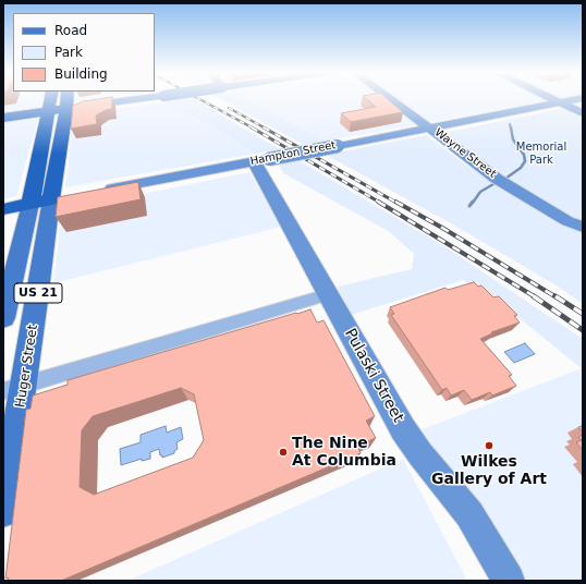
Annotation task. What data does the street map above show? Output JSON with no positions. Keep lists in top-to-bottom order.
{
  "streets": {
    "highway": ["US 21", "Huger Street"],
    "main road": ["Hampton Street", "Wayne Street", "Pulaski Street"]
  },
  "crossings": [
    ["Hampton Street", "Wayne Street"],
    ["Hampton Street", "Pulaski Street"]
  ],
  "parks": ["Memorial Park"],
  "places": ["Wilkes Gallery of Art", "The Nine At Columbia"],
  "legend": ["Road", "Park", "Building"]
}
